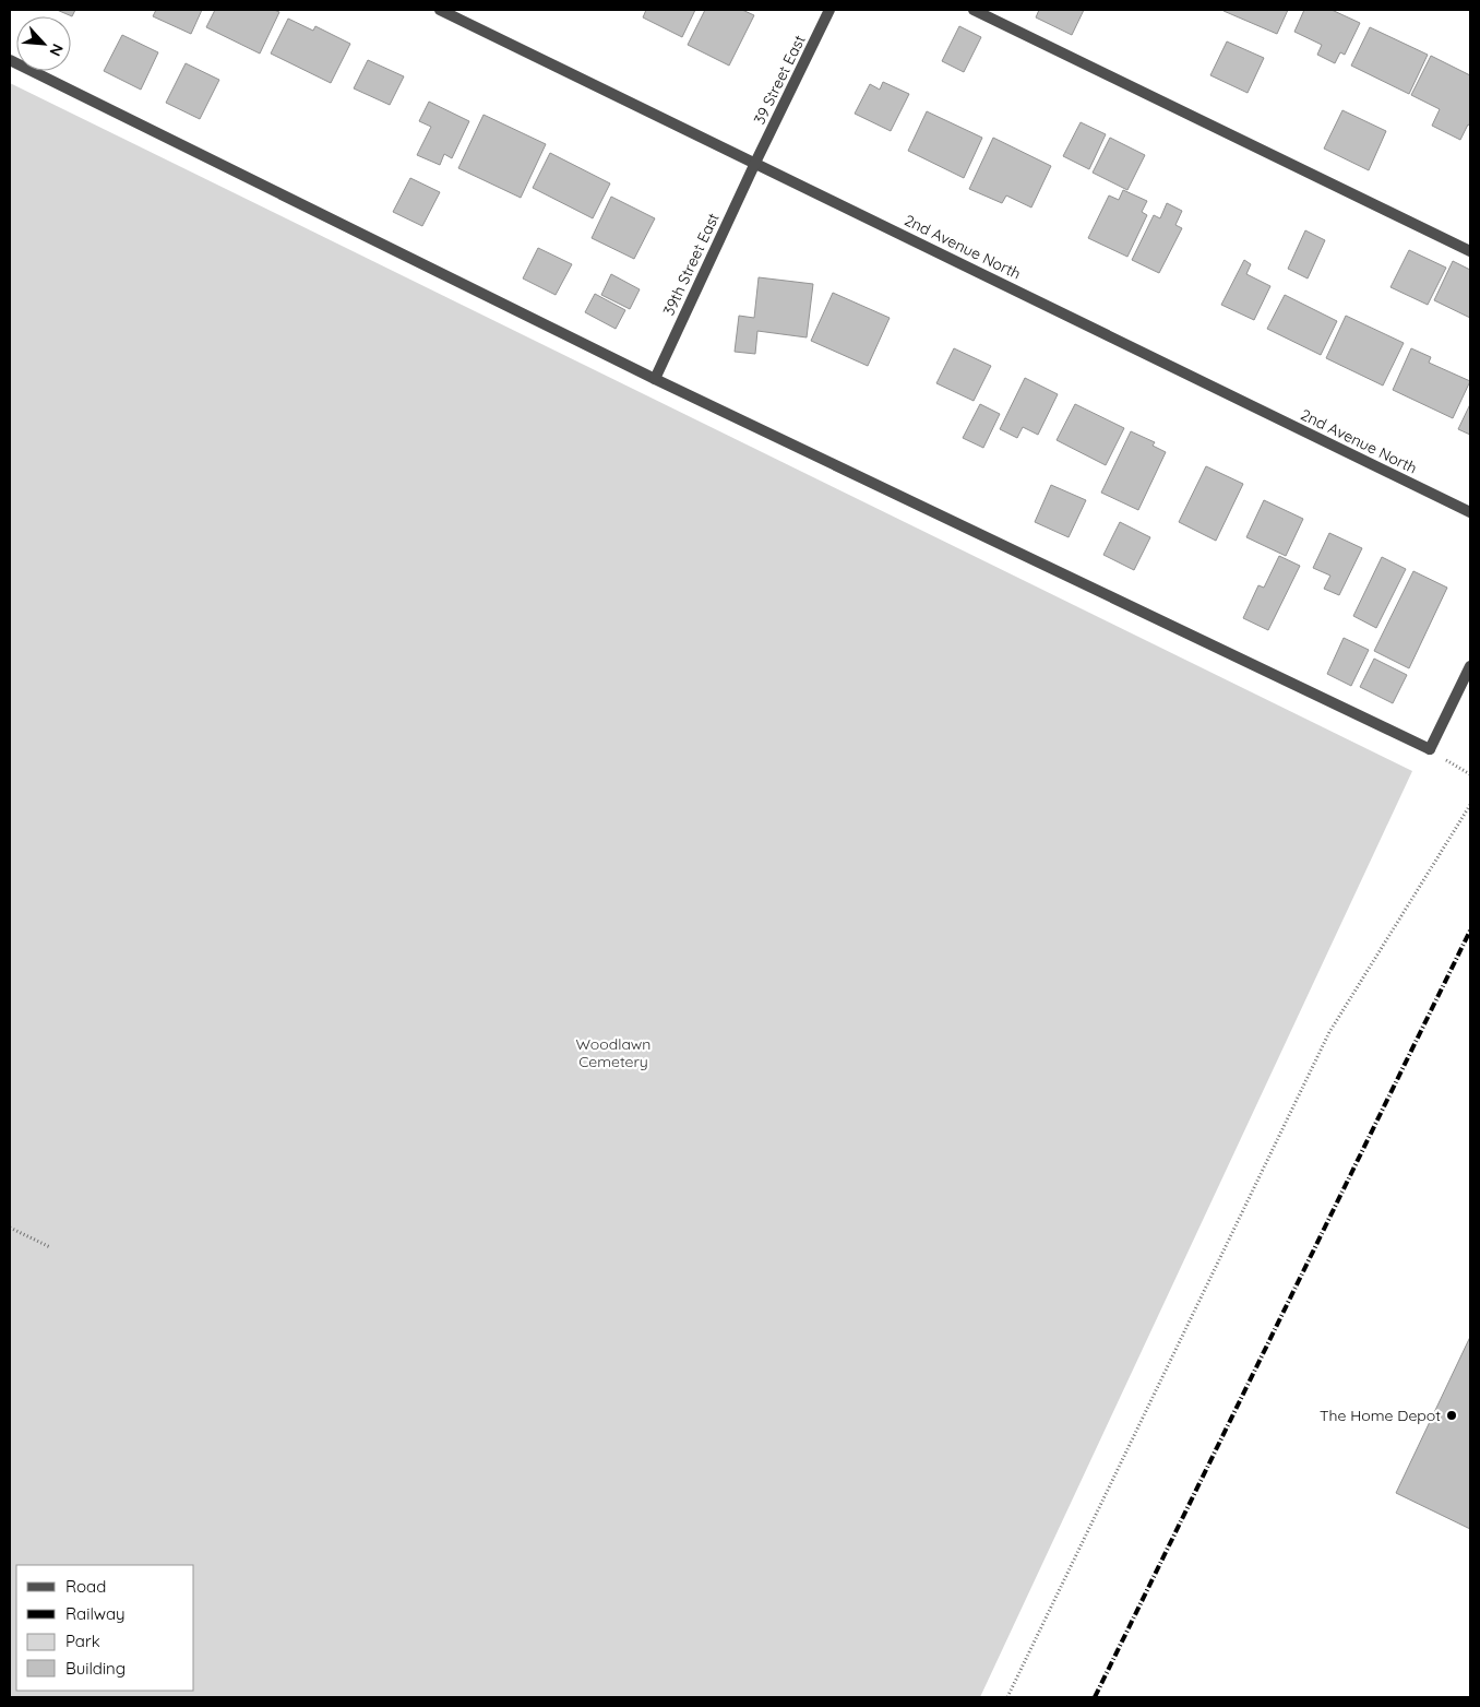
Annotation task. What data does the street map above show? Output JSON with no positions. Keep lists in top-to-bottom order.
{
  "streets": {
    "street": ["39 Street East", "2nd Avenue North", "39th Street East"]
  },
  "crossings": [
    ["39 Street East", "2nd Avenue North"],
    ["39 Street East", "39th Street East"],
    ["2nd Avenue North", "39th Street East"]
  ],
  "parks": ["Woodlawn Cemetery"],
  "places": ["The Home Depot"],
  "legend": [
    "Road",
    "Railway",
    "Park",
    "Building"
  ],
  "north": "bottom right"
}
